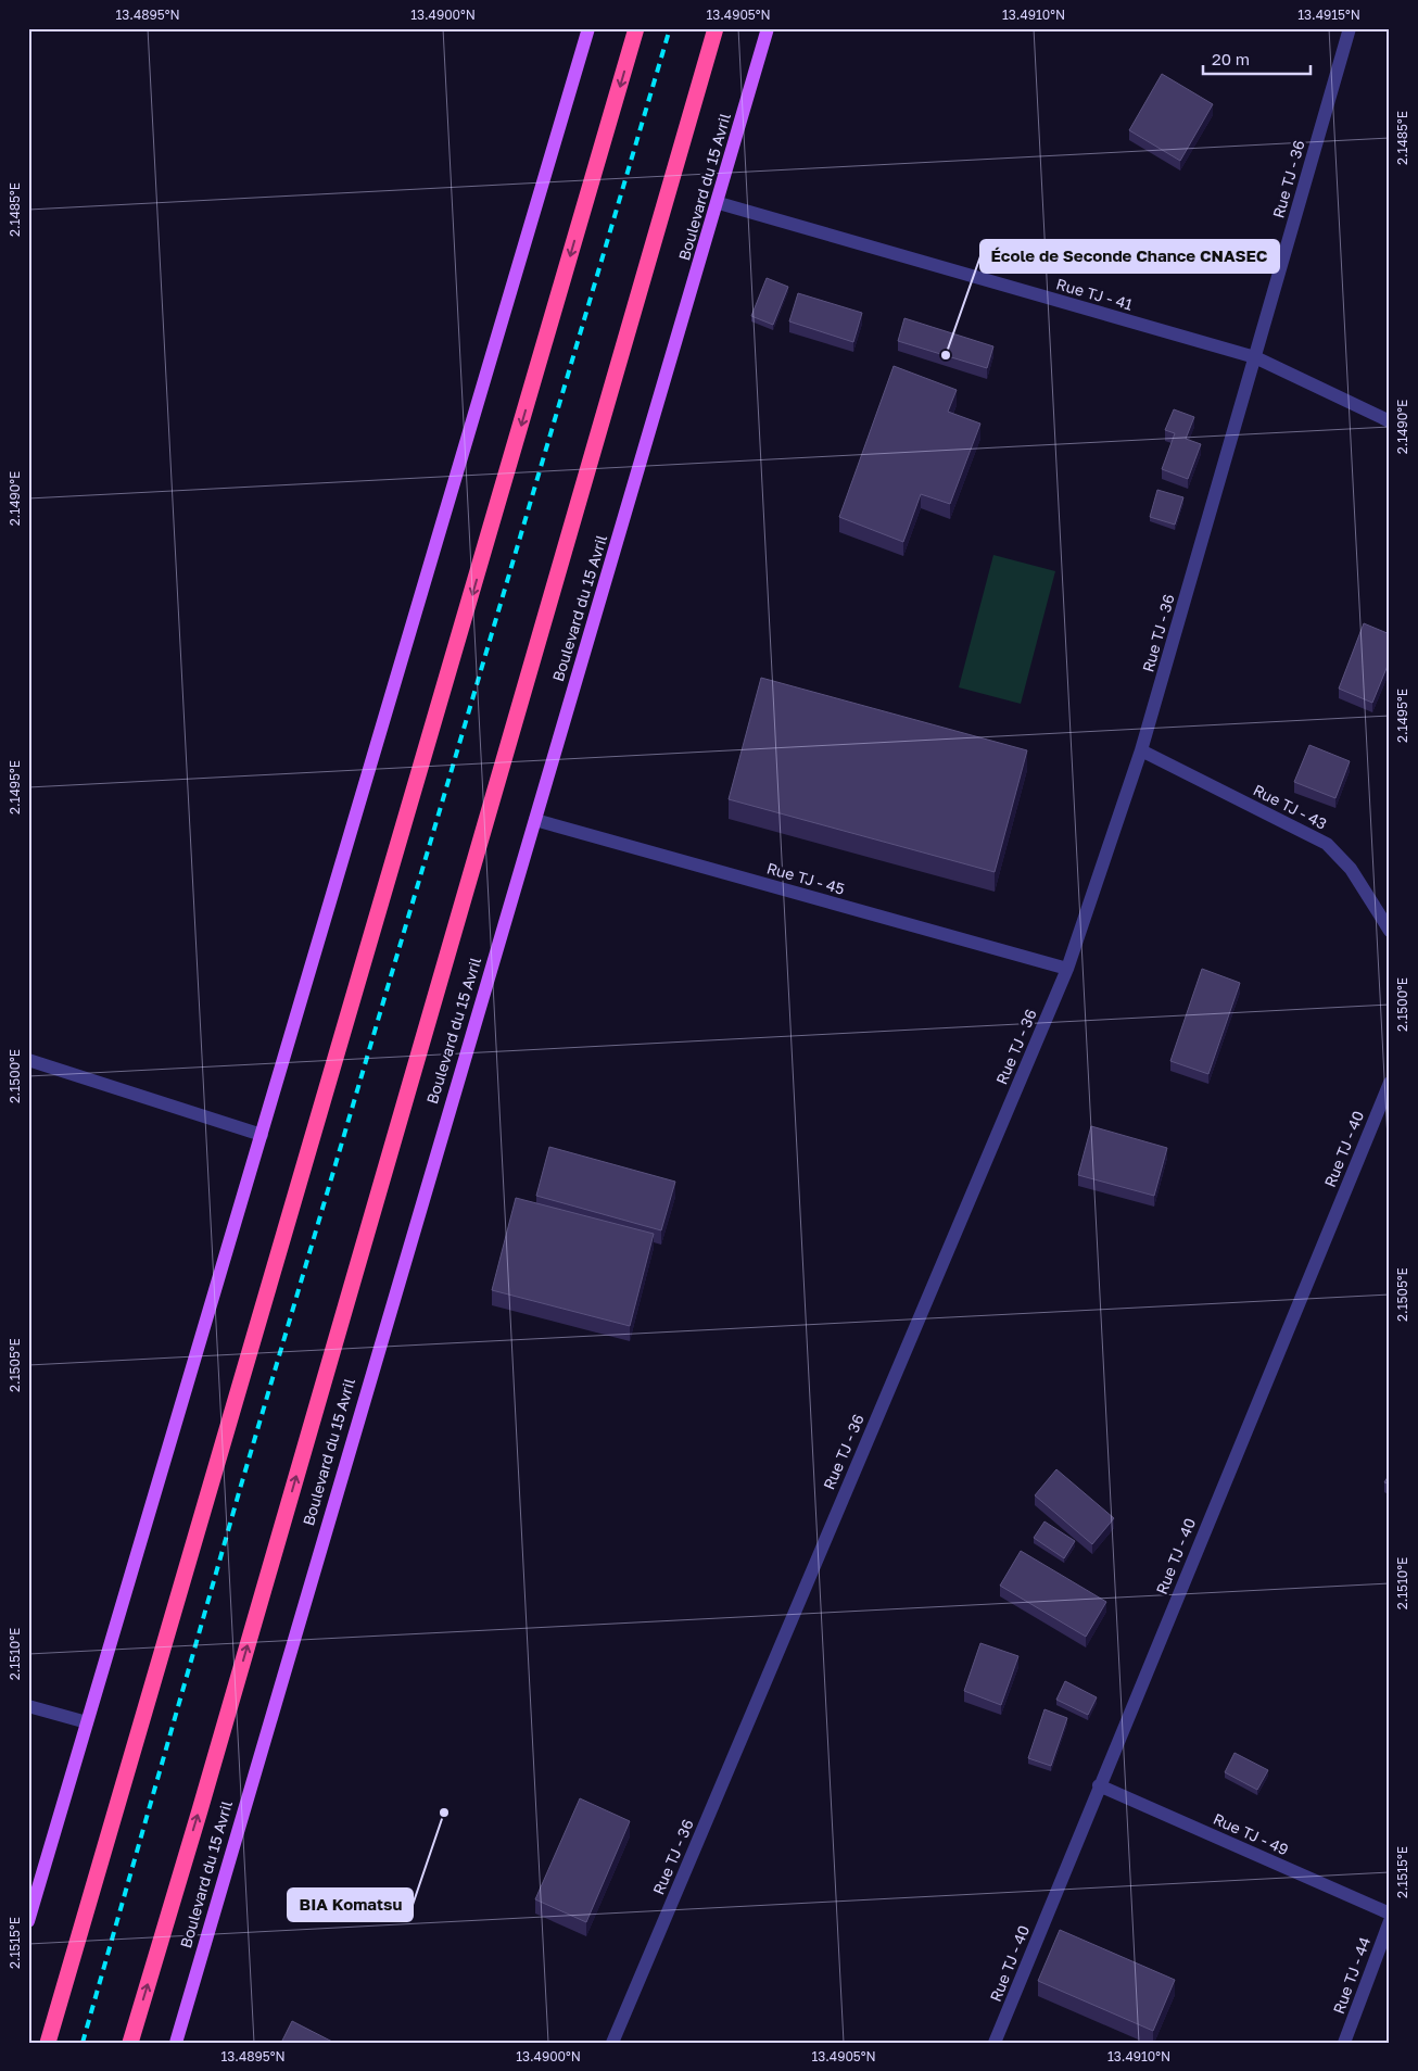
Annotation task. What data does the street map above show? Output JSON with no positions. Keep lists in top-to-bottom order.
{
  "streets": {
    "highway": ["Boulevard du 15 Avril"],
    "street": [
      "Rue TJ - 36",
      "Rue TJ - 41",
      "Rue TJ - 43",
      "Rue TJ - 45",
      "Rue TJ - 40",
      "Rue TJ - 49",
      "Rue TJ - 44"
    ]
  },
  "crossings": [
    ["Rue TJ - 36", "Rue TJ - 41"],
    ["Rue TJ - 36", "Rue TJ - 43"],
    ["Rue TJ - 36", "Rue TJ - 45"],
    ["Boulevard du 15 Avril", "Rue TJ - 41"],
    ["Boulevard du 15 Avril", "Rue TJ - 45"],
    ["Rue TJ - 40", "Rue TJ - 49"]
  ],
  "places": ["École de Seconde Chance CNASEC", "BIA Komatsu"],
  "scale_bar": "20 m",
  "coordinates": [
    "13.4895°N",
    "13.4900°N",
    "13.4905°N",
    "13.4910°N",
    "13.4915°N",
    "2.1485°E",
    "2.1490°E",
    "2.1495°E",
    "2.1500°E",
    "2.1505°E",
    "2.1510°E",
    "2.1515°E"
  ]
}
